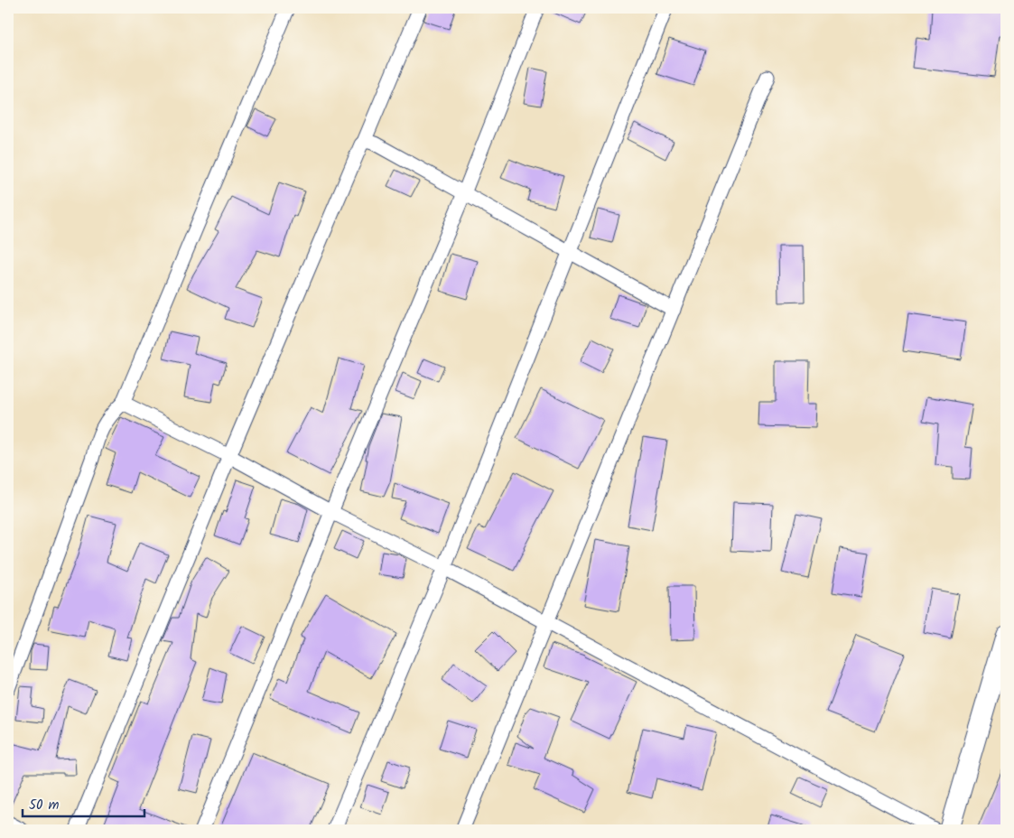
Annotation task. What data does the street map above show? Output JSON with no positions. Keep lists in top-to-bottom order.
{
  "scale_bar": "50 m"
}
